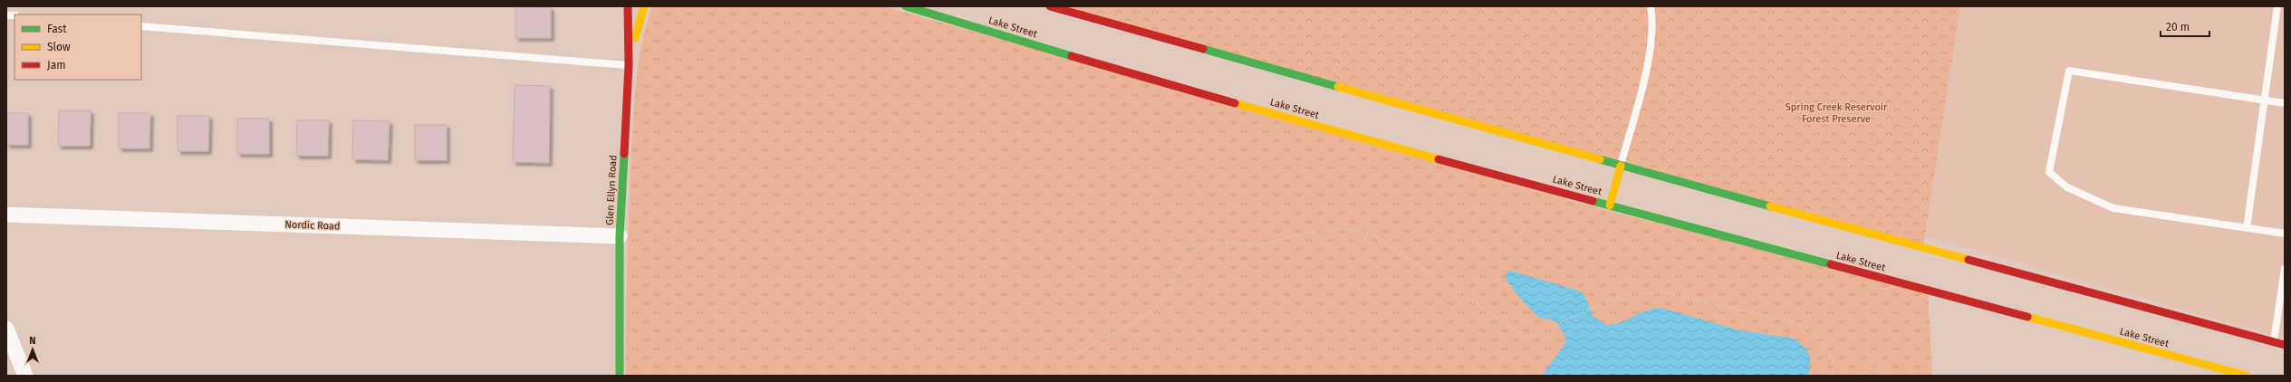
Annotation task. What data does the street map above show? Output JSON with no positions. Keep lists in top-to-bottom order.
{
  "streets": {
    "main road": ["Lake Street", "Glen Ellyn Road"],
    "street": ["Nordic Road"]
  },
  "crossings": [
    ["Glen Ellyn Road", "Nordic Road"]
  ],
  "parks": ["Spring Creek Reservoir Forest Preserve"],
  "legend": ["Fast", "Slow", "Jam"],
  "scale_bar": "20 m",
  "north": "top"
}
